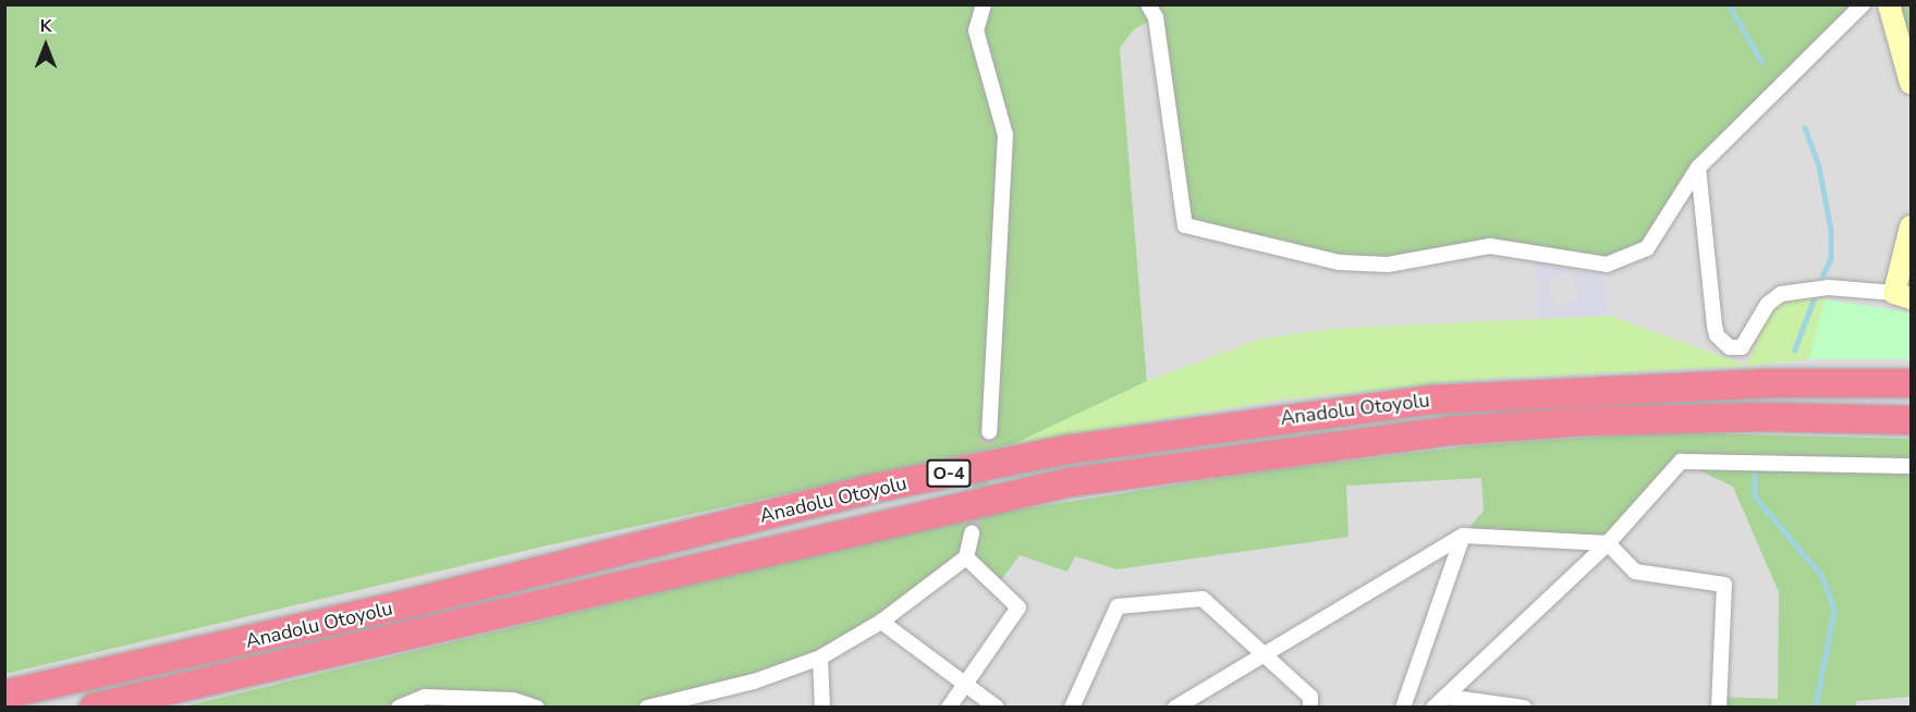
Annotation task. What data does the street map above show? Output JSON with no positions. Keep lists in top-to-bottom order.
{
  "streets": {
    "highway": ["Anadolu Otoyolu", "O-4"]
  },
  "north": "top"
}
